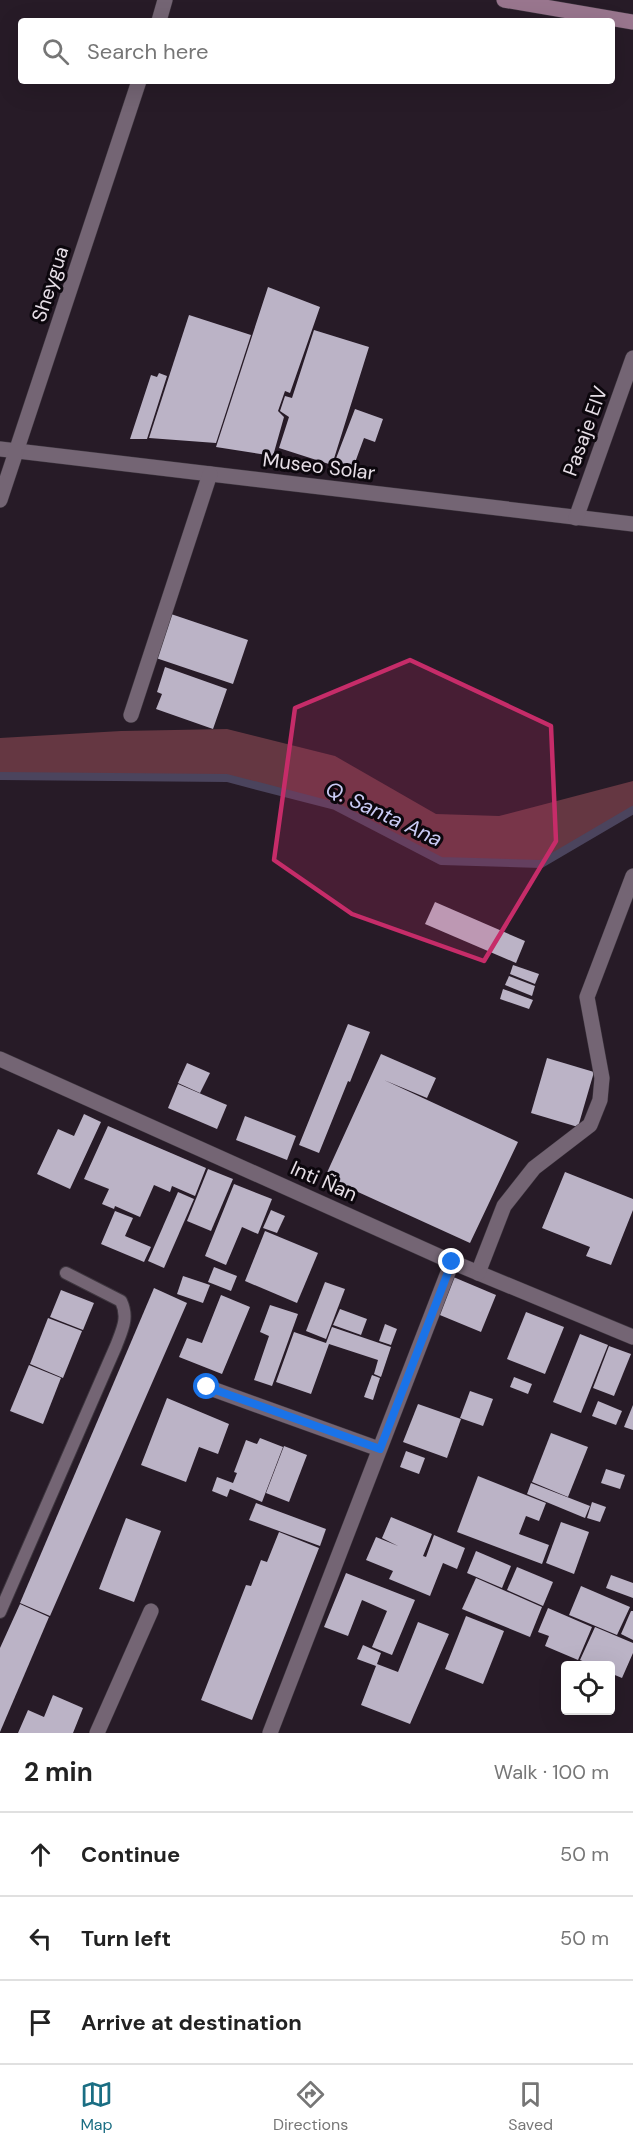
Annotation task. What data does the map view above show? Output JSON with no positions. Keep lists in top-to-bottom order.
{
  "streets": {
    "street": [
      "Sheygua",
      "Pasaje EIV",
      "Museo Solar",
      "Inti Ñan"
    ]
  },
  "crossings": [
    ["Sheygua", "Museo Solar"],
    ["Pasaje EIV", "Museo Solar"]
  ],
  "water": ["Q. Santa Ana"],
  "page": {
    "search": "Search here",
    "heading": ["2 min", "Walk · 100 m"],
    "list": [
      ["Continue", "50 m"],
      ["Turn left", "50 m"],
      "Arrive at destination"
    ],
    "nav": ["Map", "Directions", "Saved"]
  }
}
